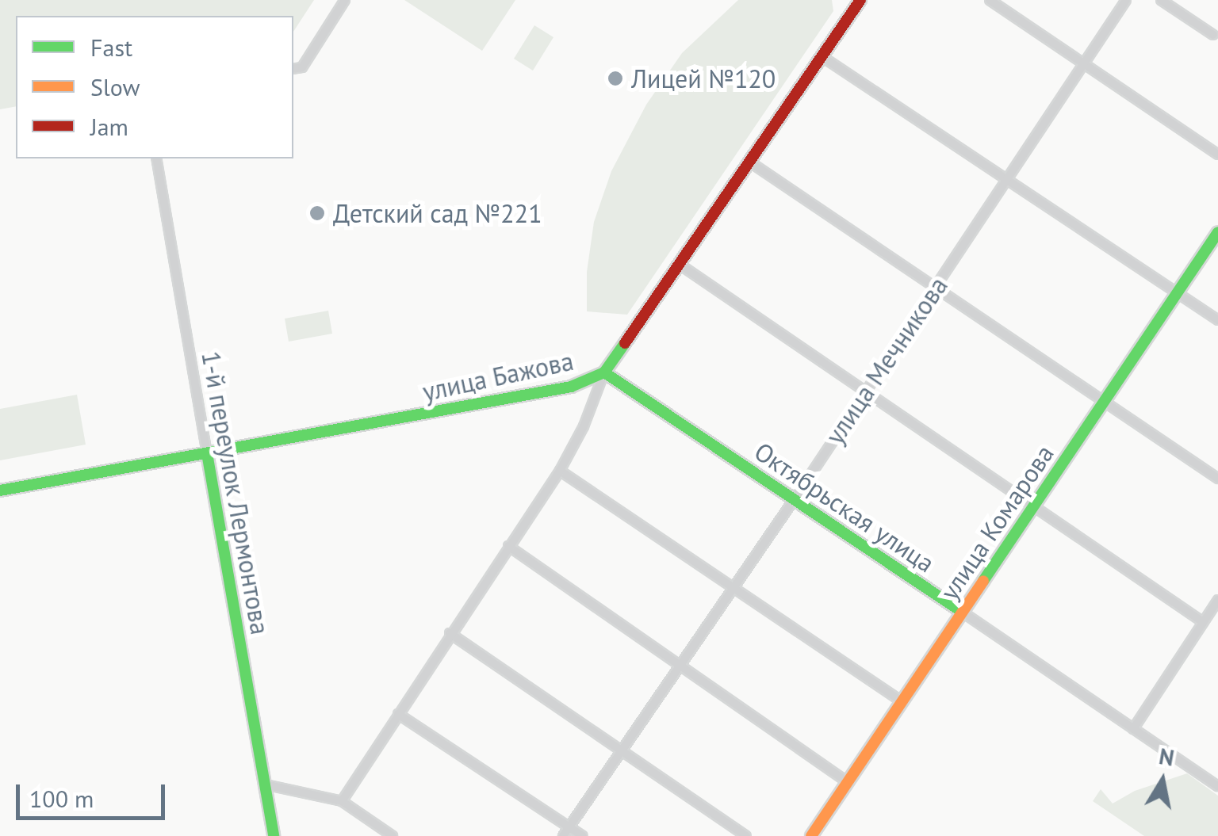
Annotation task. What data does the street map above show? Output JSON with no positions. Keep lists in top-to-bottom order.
{
  "streets": {
    "main road": [
      "улица Бажова",
      "1-й переулок Лермонтова",
      "Октябрьская улица",
      "улица Комарова"
    ],
    "street": ["улица Мечникова"]
  },
  "crossings": [
    ["улица Мечникова", "Октябрьская улица"],
    ["улица Бажова", "1-й переулок Лермонтова"],
    ["улица Бажова", "Октябрьская улица"],
    ["Октябрьская улица", "улица Комарова"]
  ],
  "places": ["Лицей №120", "Детский сад №221"],
  "legend": ["Fast", "Slow", "Jam"],
  "scale_bar": "100 m",
  "north": "top"
}
